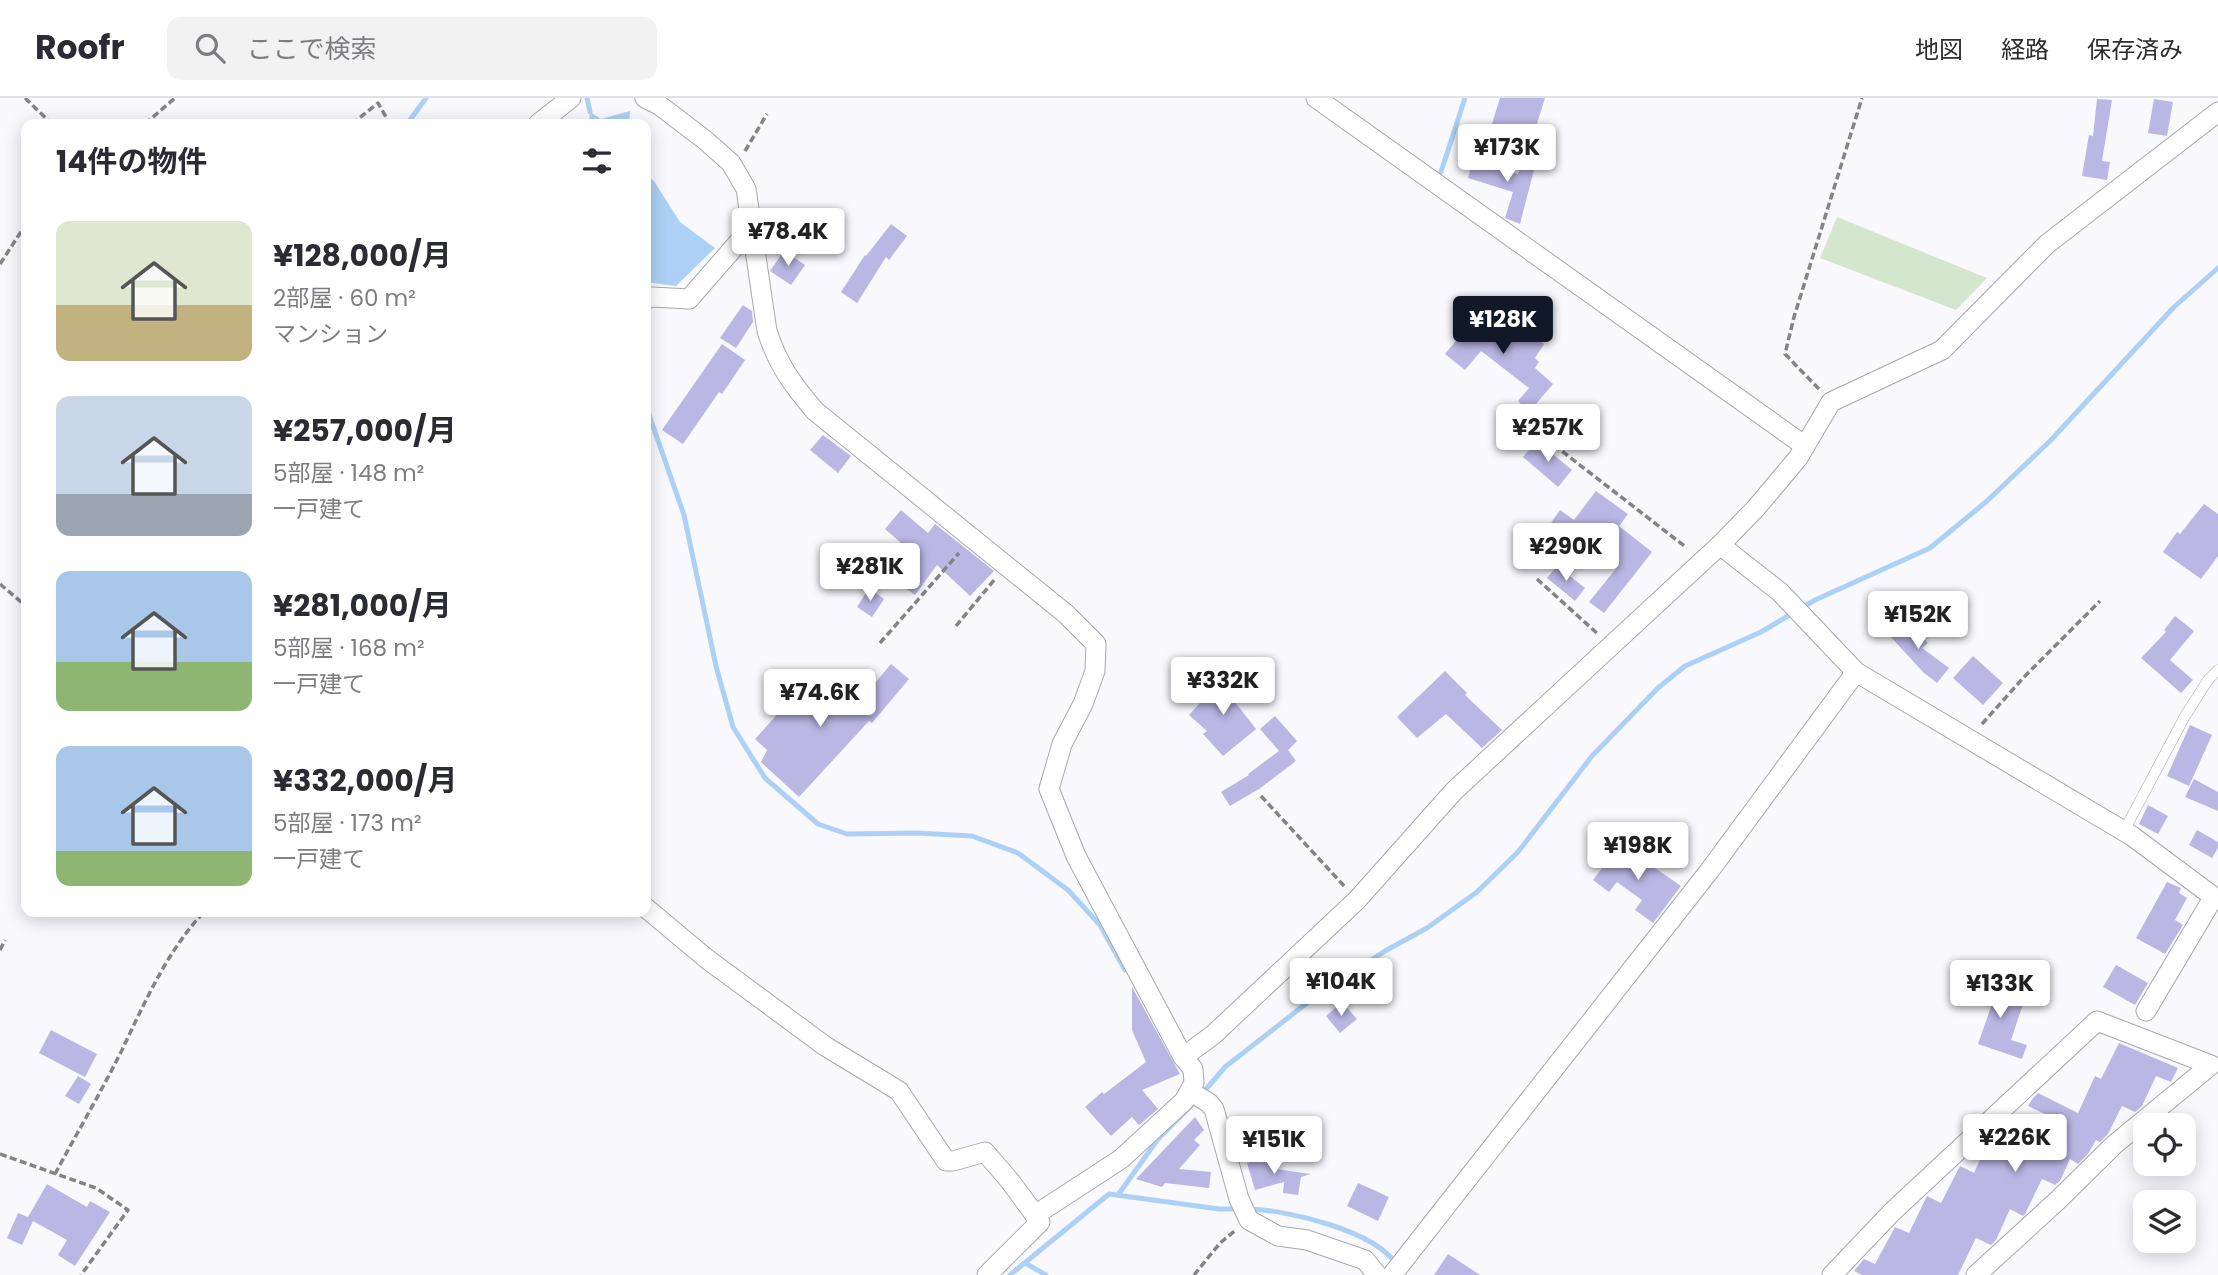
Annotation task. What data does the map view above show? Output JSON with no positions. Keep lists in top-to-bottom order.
{
  "page": {
    "header": "Roofr",
    "search": "ここで検索",
    "nav": ["地図", "経路", "保存済み"],
    "heading": "14件の物件",
    "price": [
      "¥173K",
      "¥78.4K",
      "¥128K",
      "¥257K",
      "¥290K",
      "¥281K",
      "¥152K",
      "¥332K",
      "¥74.6K",
      "¥198K",
      "¥104K",
      "¥133K",
      "¥226K",
      "¥151K"
    ],
    "list": [
      {
        "name": "¥128,000/月",
        "note": "2部屋 · 60 m² · マンション"
      },
      {
        "name": "¥257,000/月",
        "note": "5部屋 · 148 m² · 一戸建て"
      },
      {
        "name": "¥281,000/月",
        "note": "5部屋 · 168 m² · 一戸建て"
      },
      {
        "name": "¥332,000/月",
        "note": "5部屋 · 173 m² · 一戸建て"
      }
    ]
  }
}
